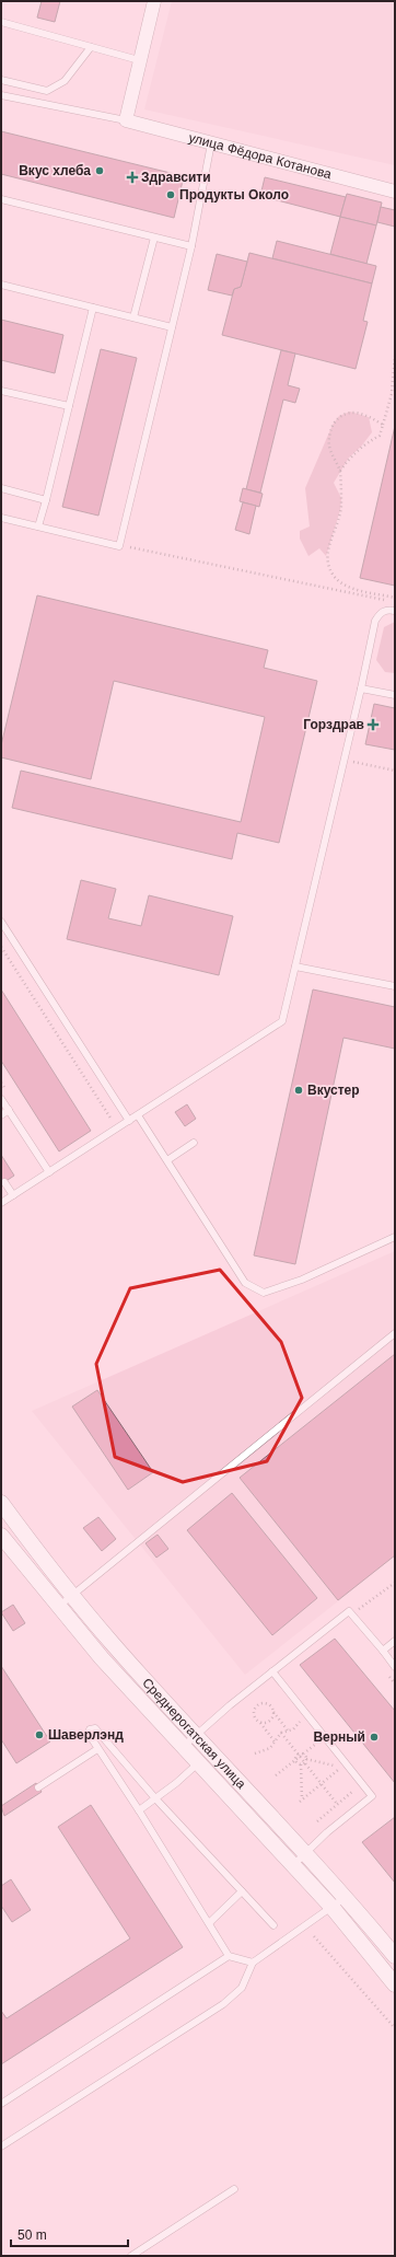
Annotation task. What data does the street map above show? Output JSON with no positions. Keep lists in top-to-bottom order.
{
  "streets": {
    "street": ["улица Фёдора Котанова", "Среднерогатская улица"]
  },
  "places": {
    "other": [
      "Вкус хлеба",
      "Продукты Около",
      "Вкустер",
      "Шаверлэнд",
      "Верный"
    ],
    "health": ["Здравсити", "Горздрав"]
  },
  "scale_bar": "50 m"
}
